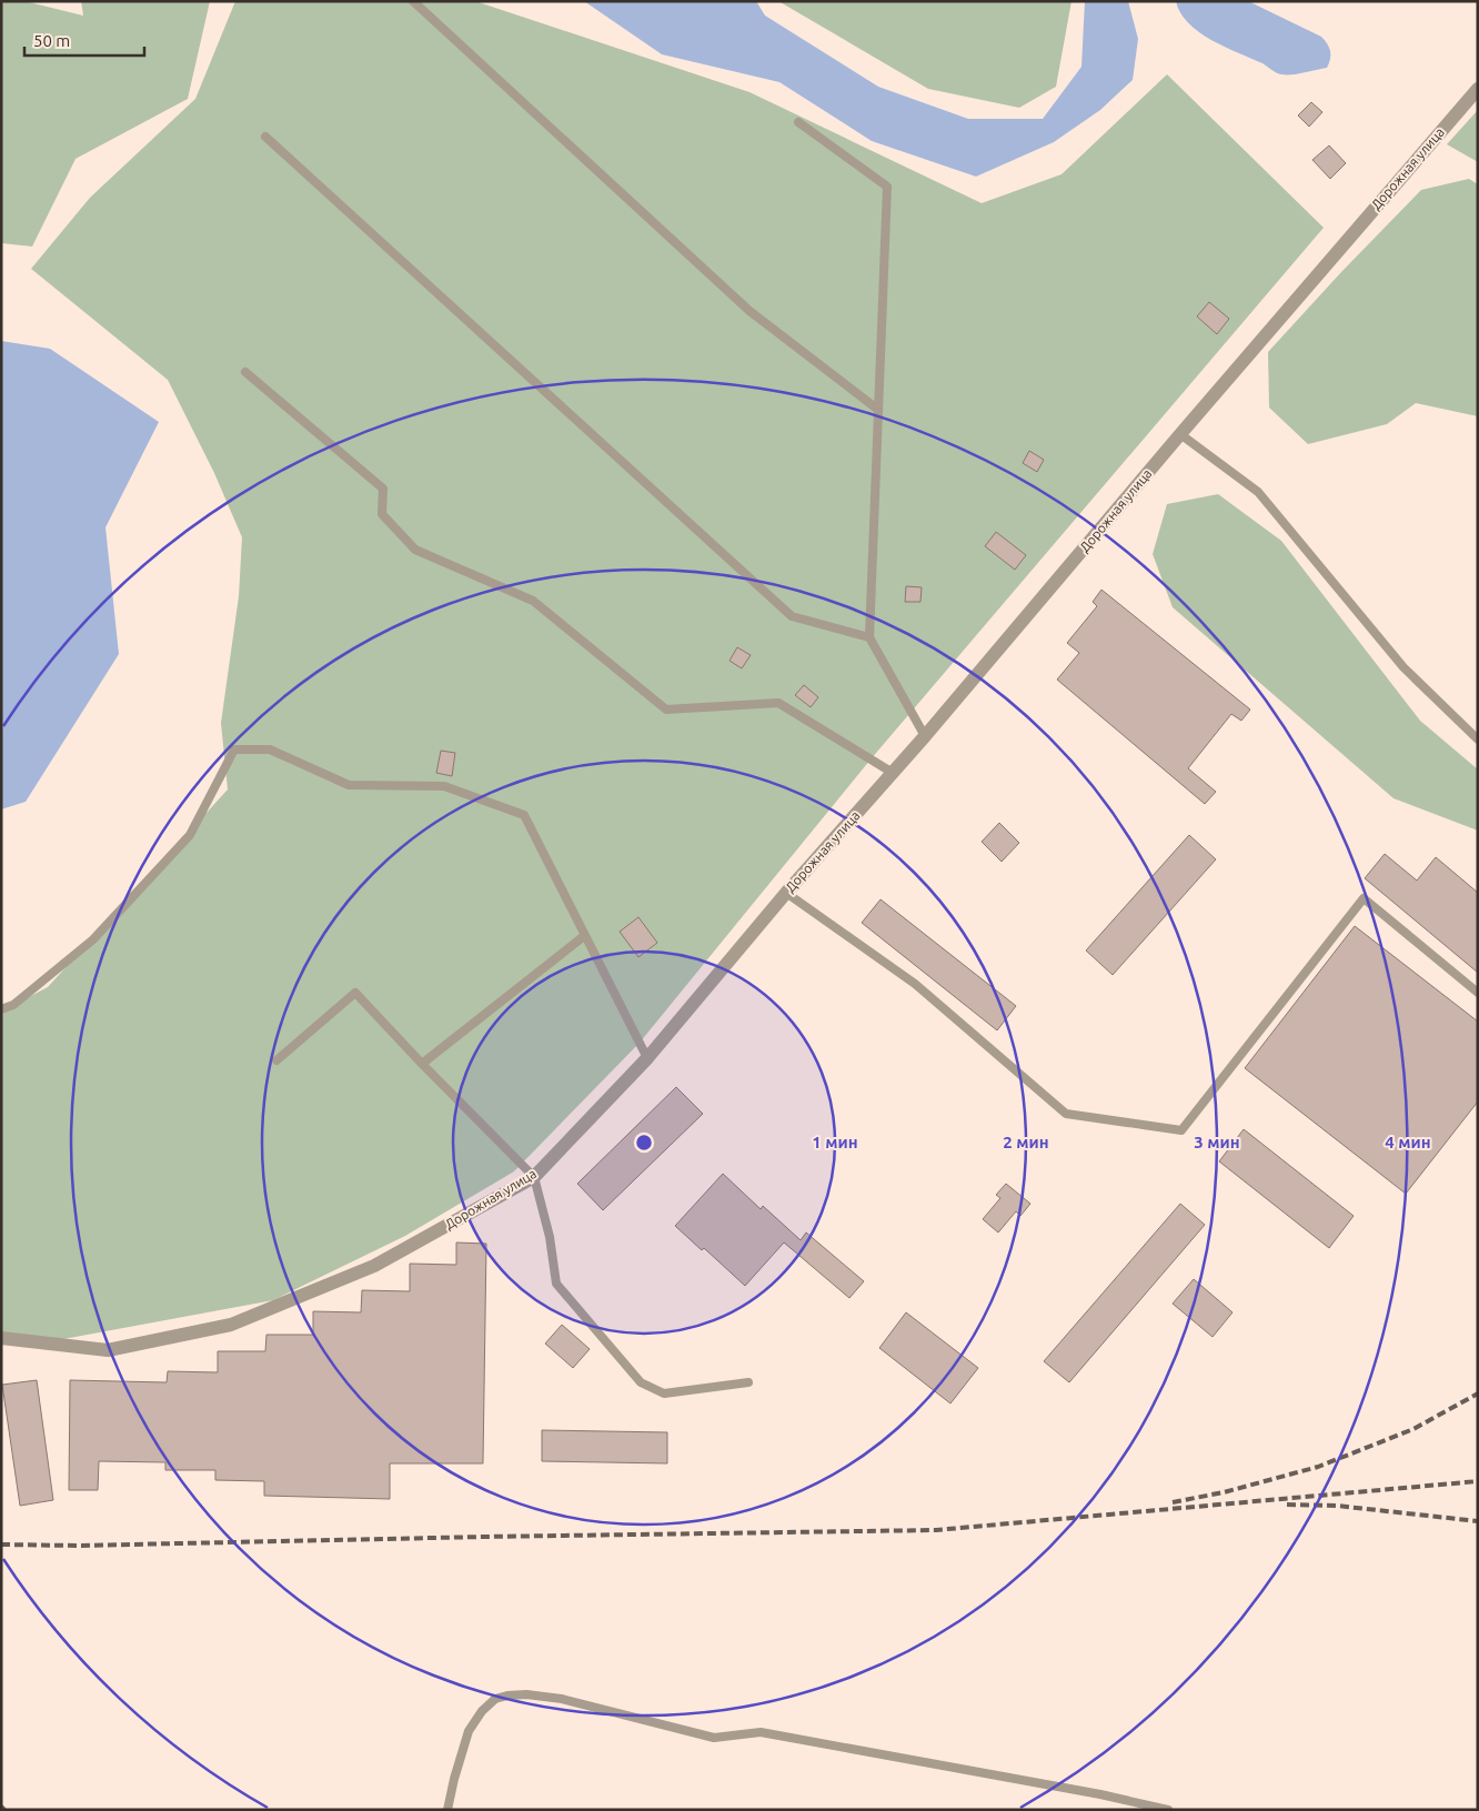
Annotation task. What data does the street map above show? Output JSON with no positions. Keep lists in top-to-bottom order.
{
  "streets": {
    "street": ["Дорожная улица"]
  },
  "scale_bar": "50 m",
  "rings": [
    "1 мин",
    "2 мин",
    "3 мин",
    "4 мин"
  ]
}
